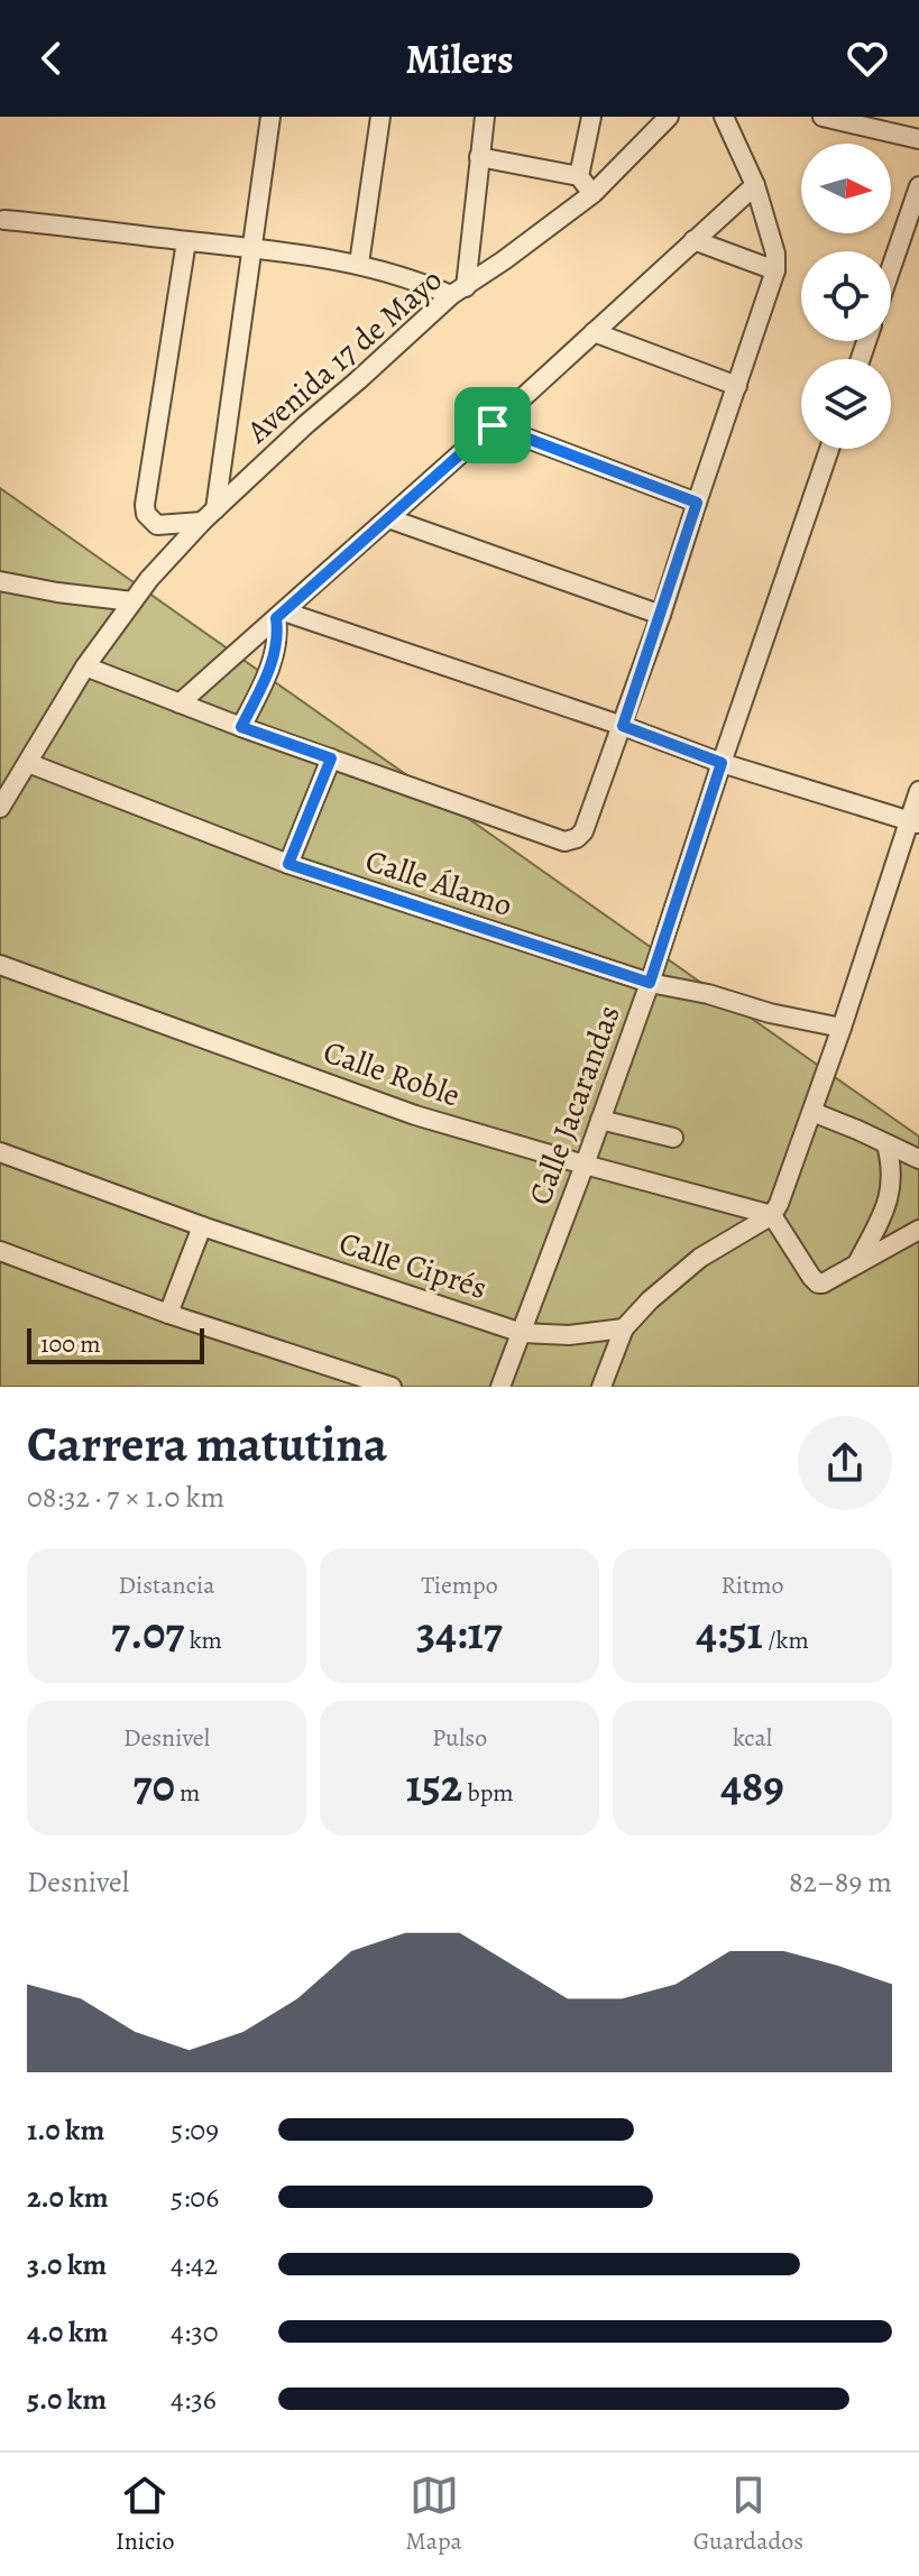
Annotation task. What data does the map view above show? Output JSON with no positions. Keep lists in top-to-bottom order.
{
  "streets": {
    "street": [
      "Avenida 17 de Mayo",
      "Calle Álamo",
      "Calle Roble",
      "Calle Jacarandas",
      "Calle Ciprés"
    ]
  },
  "crossings": [
    ["Avenida 17 de Mayo", "Calle Álamo"],
    ["Calle Álamo", "Calle Jacarandas"],
    ["Calle Roble", "Calle Jacarandas"],
    ["Calle Jacarandas", "Calle Ciprés"]
  ],
  "scale_bar": "100 m",
  "north": "right",
  "page": {
    "header": "Milers",
    "scale": "100 m",
    "heading": ["Carrera matutina", "08:32 · 7 × 1.0 km"],
    "stats": [
      ["Distancia", "7.07 km"],
      ["Tiempo", "34:17"],
      ["Ritmo", "4:51 /km"],
      ["Desnivel", "70 m"],
      ["Pulso", "152 bpm"],
      ["kcal", "489"]
    ],
    "chart": ["Desnivel", "82–89 m"],
    "list": [
      {
        "name": "1.0 km",
        "note": "5:09"
      },
      {
        "name": "2.0 km",
        "note": "5:06"
      },
      {
        "name": "3.0 km",
        "note": "4:42"
      },
      {
        "name": "4.0 km",
        "note": "4:30"
      },
      {
        "name": "5.0 km",
        "note": "4:36"
      }
    ],
    "tabs": ["Inicio", "Mapa", "Guardados"]
  }
}
